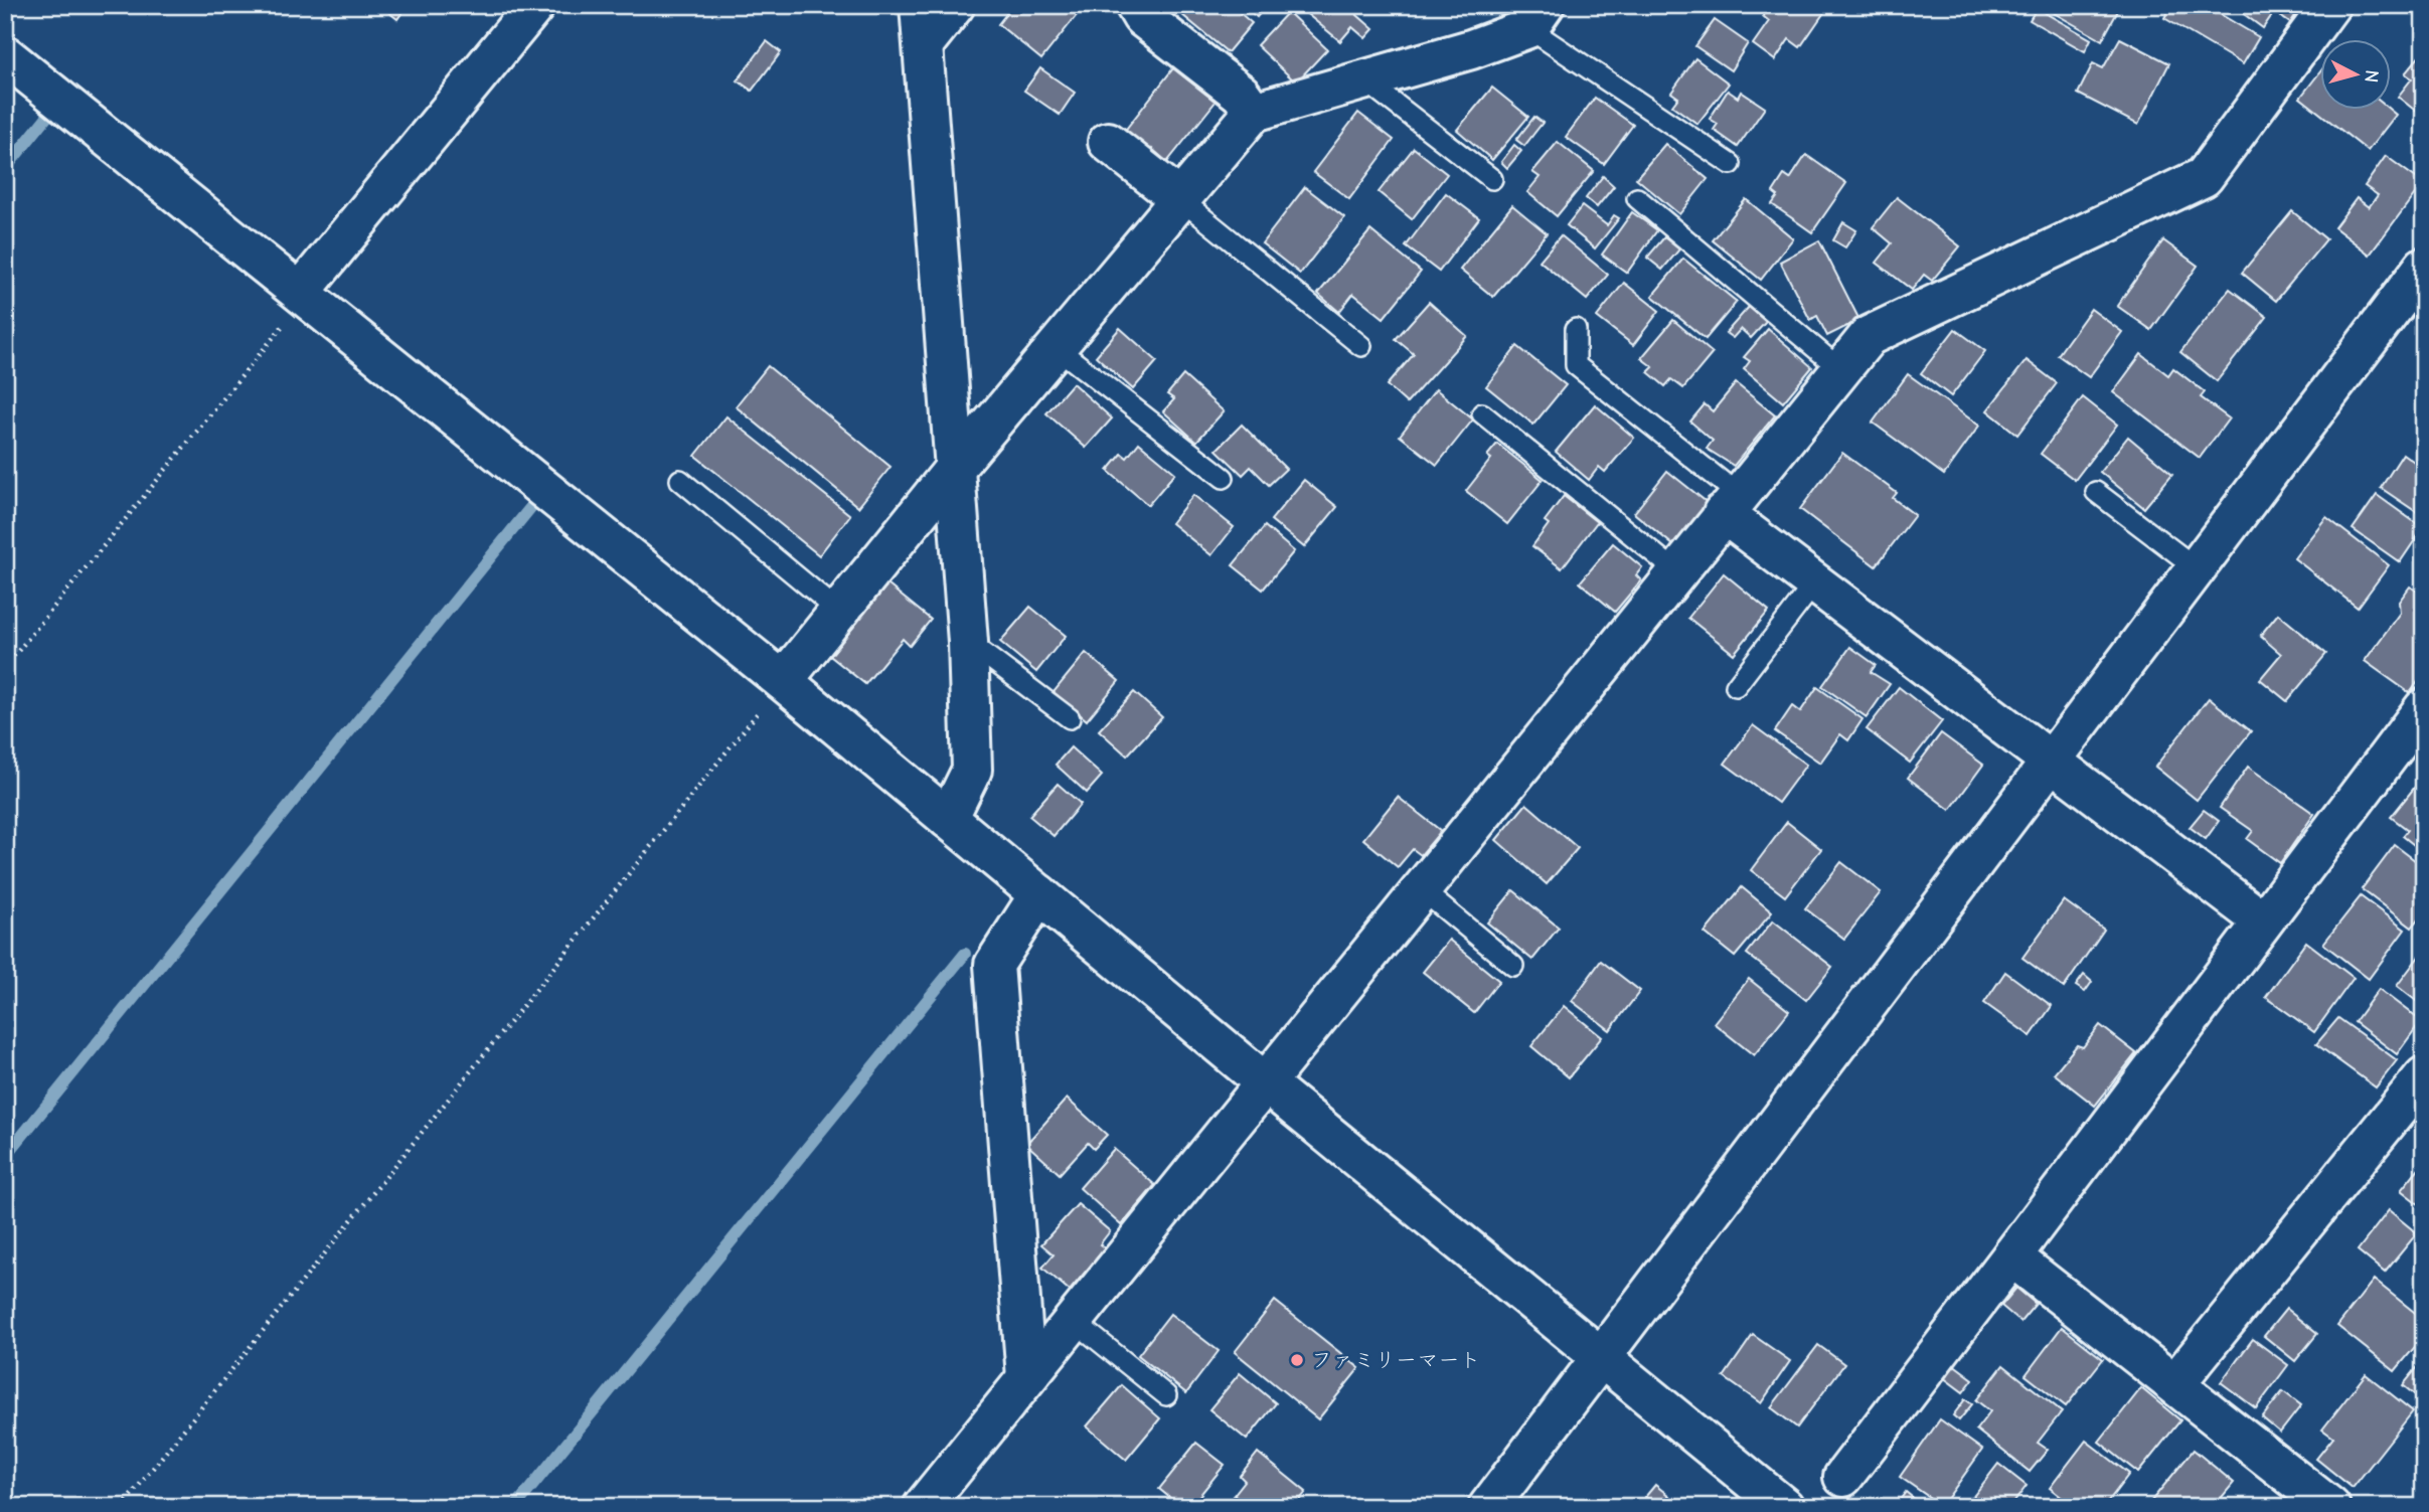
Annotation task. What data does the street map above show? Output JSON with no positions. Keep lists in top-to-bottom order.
{
  "places": ["ファミリーマート"],
  "north": "right"
}
